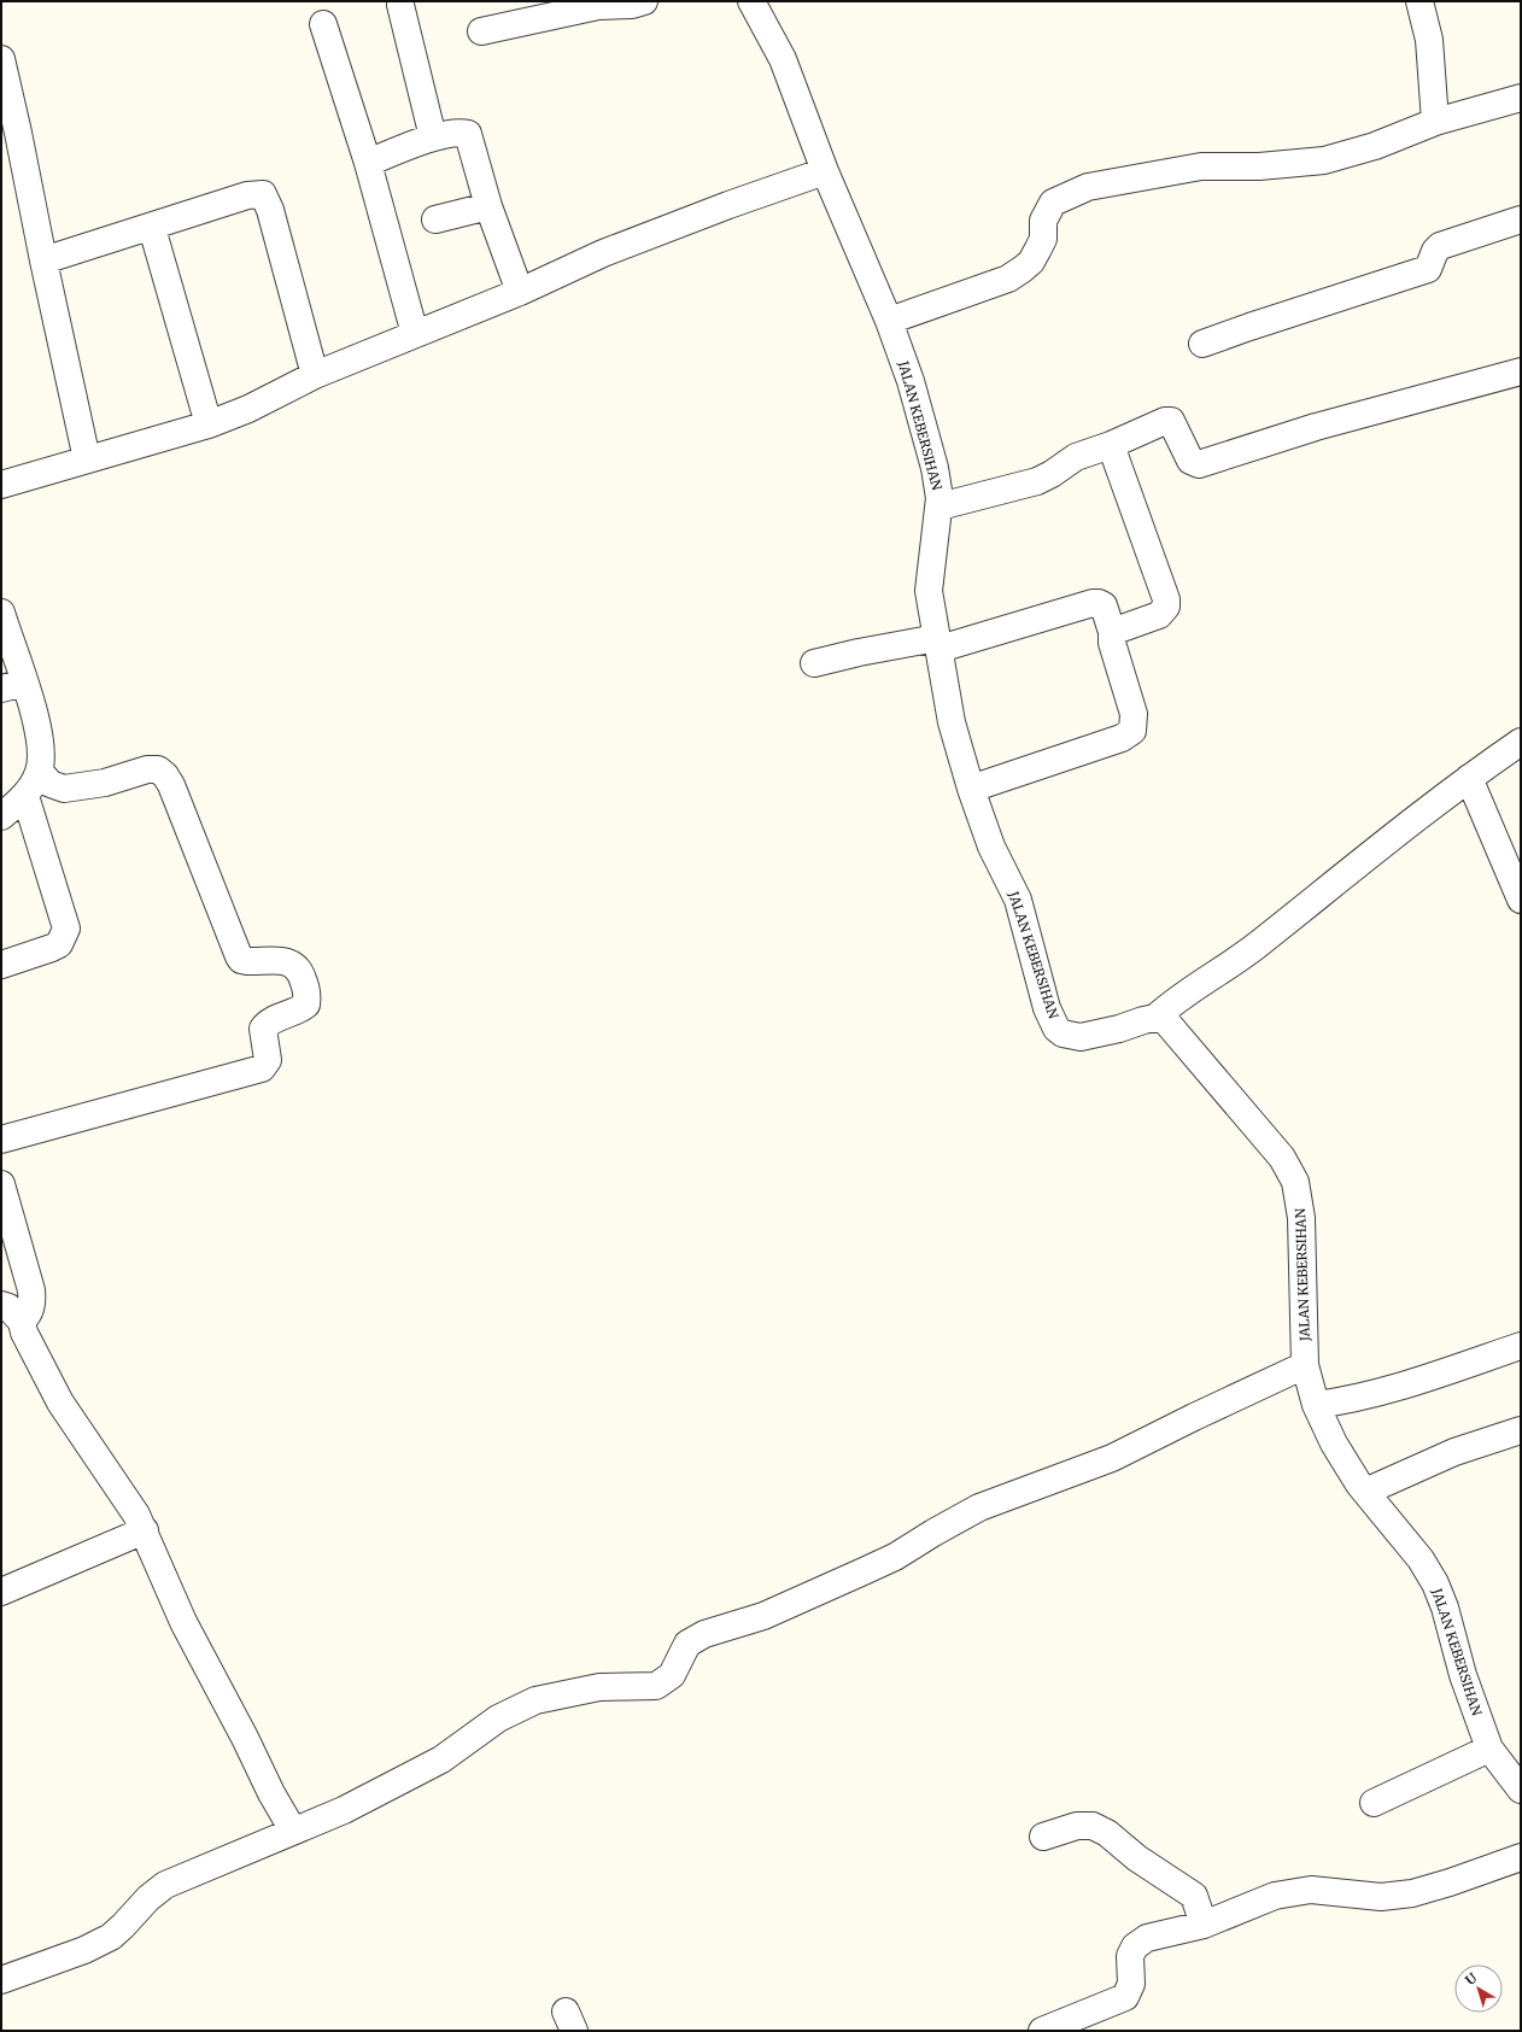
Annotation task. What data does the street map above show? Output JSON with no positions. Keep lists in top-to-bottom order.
{
  "streets": {
    "street": ["JALAN KEBERSIHAN"]
  },
  "north": "top left"
}
